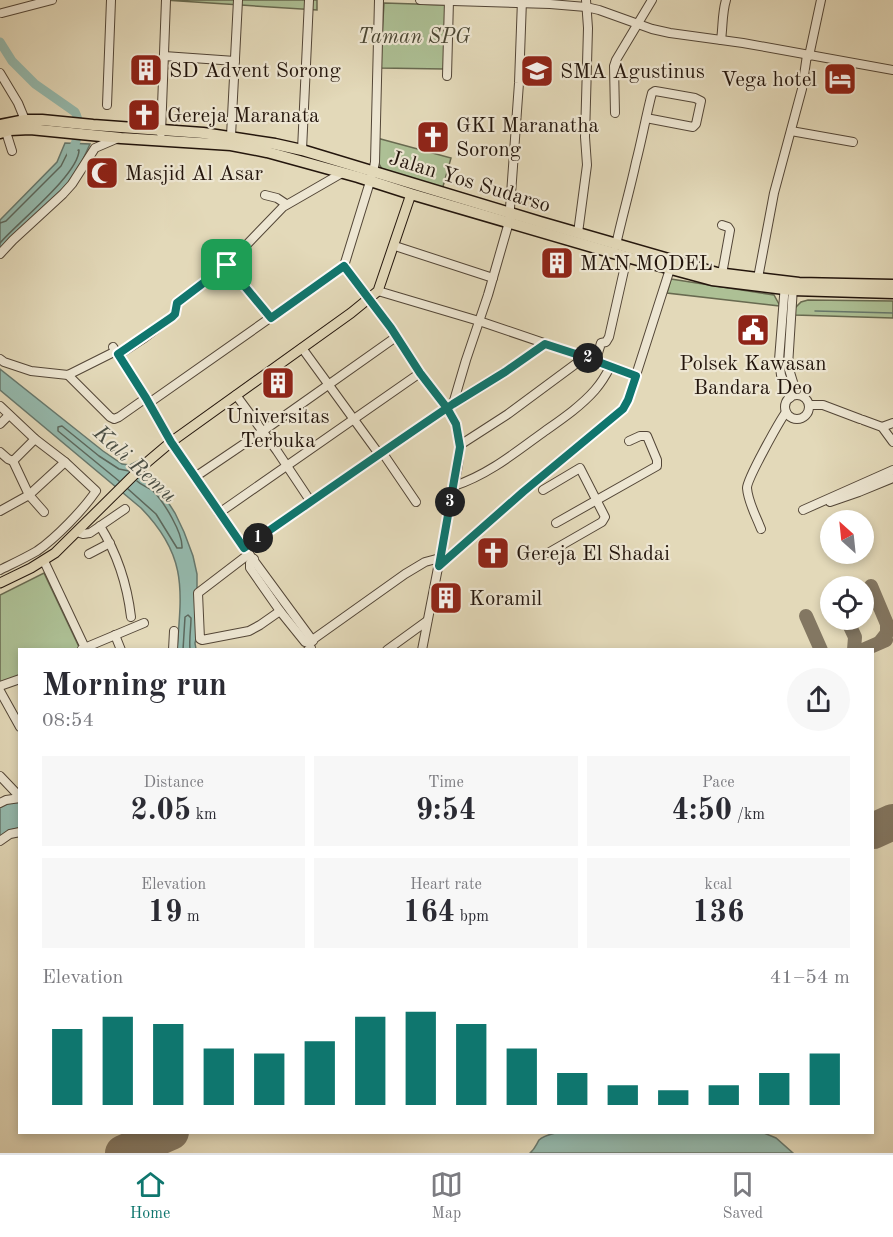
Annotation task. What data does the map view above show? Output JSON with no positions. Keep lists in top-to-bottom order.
{
  "streets": {
    "highway": ["Jalan Yos Sudarso"]
  },
  "water": ["Kali Remu"],
  "parks": ["Taman SPG"],
  "places": {
    "building": [
      "SD Advent Sorong",
      "MAN MODEL",
      "Universitas Terbuka",
      "Koramil"
    ],
    "school or university": ["SMA Agustinus"],
    "hotel": ["Vega hotel"],
    "church": ["Gereja Maranata", "GKI Maranatha Sorong", "Gereja El Shadai"],
    "mosque": ["Masjid Al Asar"],
    "public building": ["Polsek Kawasan Bandara Deo"]
  },
  "north": "top left",
  "page": {
    "pins": ["2", "3", "1"],
    "heading": ["Morning run", "08:54"],
    "stats": [
      ["Distance", "2.05 km"],
      ["Time", "9:54"],
      ["Pace", "4:50 /km"],
      ["Elevation", "19 m"],
      ["Heart rate", "164 bpm"],
      ["kcal", "136"]
    ],
    "chart": ["Elevation", "41–54 m"],
    "tabs": ["Home", "Map", "Saved"]
  }
}
